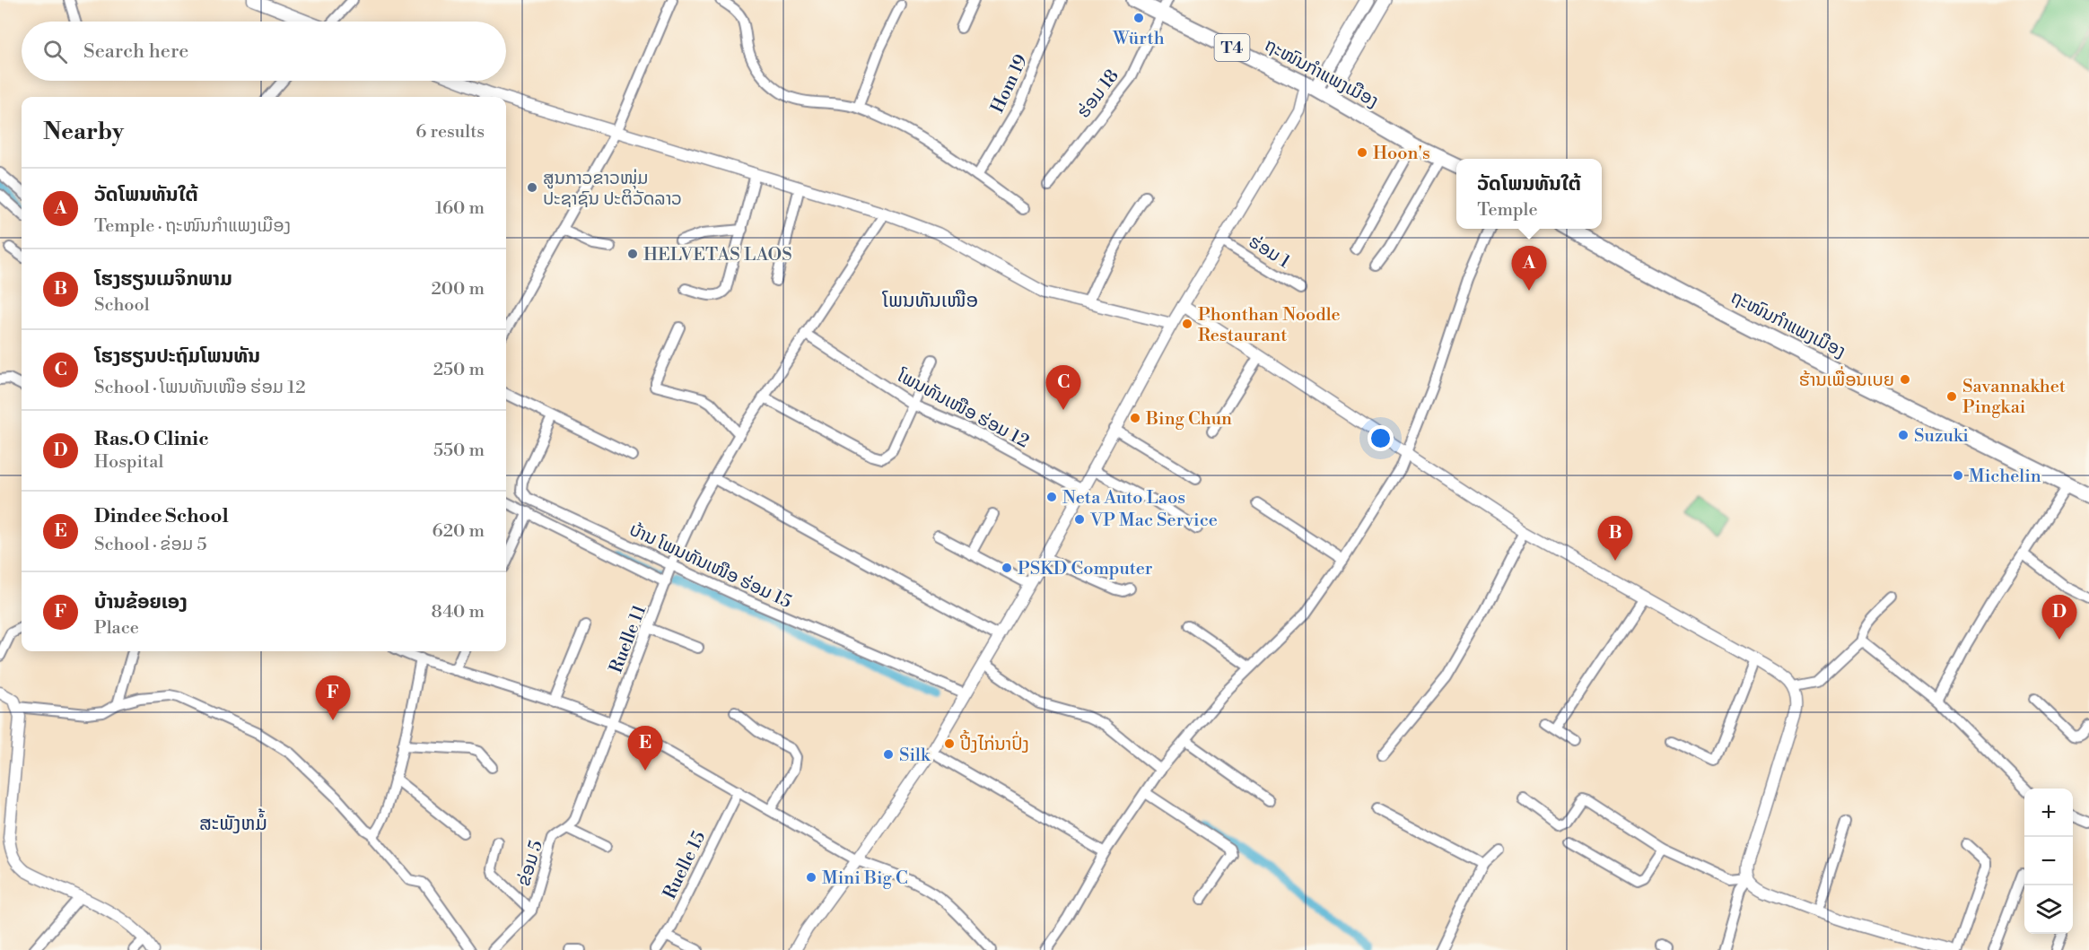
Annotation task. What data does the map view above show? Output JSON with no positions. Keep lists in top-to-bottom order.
{
  "streets": {
    "main road": ["T4", "ຖະໜົນກຳແພງເມືອງ"],
    "street": [
      "Hom 19",
      "ຮ່ອມ 18",
      "ຮ່ອມ 1",
      "ໂພນທັນເໜືອ ຮ່ອມ 12",
      "ບ້ານ ໂພນທັນເໜືອ ຮ່ອມ 15",
      "Ruelle 11",
      "ຂ່ອມ 5",
      "Ruelle 15"
    ]
  },
  "crossings": [
    ["ຖະໜົນກຳແພງເມືອງ", "ຮ່ອມ 18"],
    ["ໂພນທັນເໜືອ ຮ່ອມ 12", "Ruelle 11"],
    ["ບ້ານ ໂພນທັນເໜືອ ຮ່ອມ 15", "Ruelle 11"],
    ["Ruelle 11", "ຂ່ອມ 5"]
  ],
  "districts": ["ໂພນທັນເໜືອ", "ສະພັງຫມໍ້"],
  "places": [
    "Würth",
    "Hoon's",
    "ສູນກາວຂາວໜຸ່ມ ປະຊາຊົນ ປະຕິວັດລາວ",
    "HELVETAS LAOS",
    "Phonthan Noodle Restaurant",
    "ຮ້ານເພື່ອນເບຍ",
    "Savannakhet Pingkai",
    "Bing Chun",
    "Suzuki",
    "Michelin",
    "Neta Auto Laos",
    "VP Mac Service",
    "PSKD Computer",
    "ປີ້ງໄກ່ນາປົ່ງ",
    "Silk",
    "Mini Big C"
  ],
  "page": {
    "search": "Search here",
    "heading": ["Nearby", "6 results"],
    "popup": ["ວັດໂພນທັນໃຕ້", "Temple"],
    "list": [
      {
        "mark": "A",
        "name": "ວັດໂພນທັນໃຕ້",
        "note": "Temple · ຖະໜົນກຳແພງເມືອງ",
        "value": "160 m"
      },
      {
        "mark": "B",
        "name": "ໂຮງຮຽນເມຈິກພາມ",
        "note": "School",
        "value": "200 m"
      },
      {
        "mark": "C",
        "name": "ໂຮງຮຽນປະຖົມໂພນທັນ",
        "note": "School · ໂພນທັນເໜືອ ຮ່ອມ 12",
        "value": "250 m"
      },
      {
        "mark": "D",
        "name": "Ras.O Clinic",
        "note": "Hospital",
        "value": "550 m"
      },
      {
        "mark": "E",
        "name": "Dindee School",
        "note": "School · ຂ່ອມ 5",
        "value": "620 m"
      },
      {
        "mark": "F",
        "name": "ບ້ານຂ້ອຍເອງ",
        "note": "Place",
        "value": "840 m"
      }
    ],
    "pins": [
      "A",
      "C",
      "B",
      "D",
      "F",
      "E"
    ],
    "map_buttons": ["+", "−"]
  }
}
